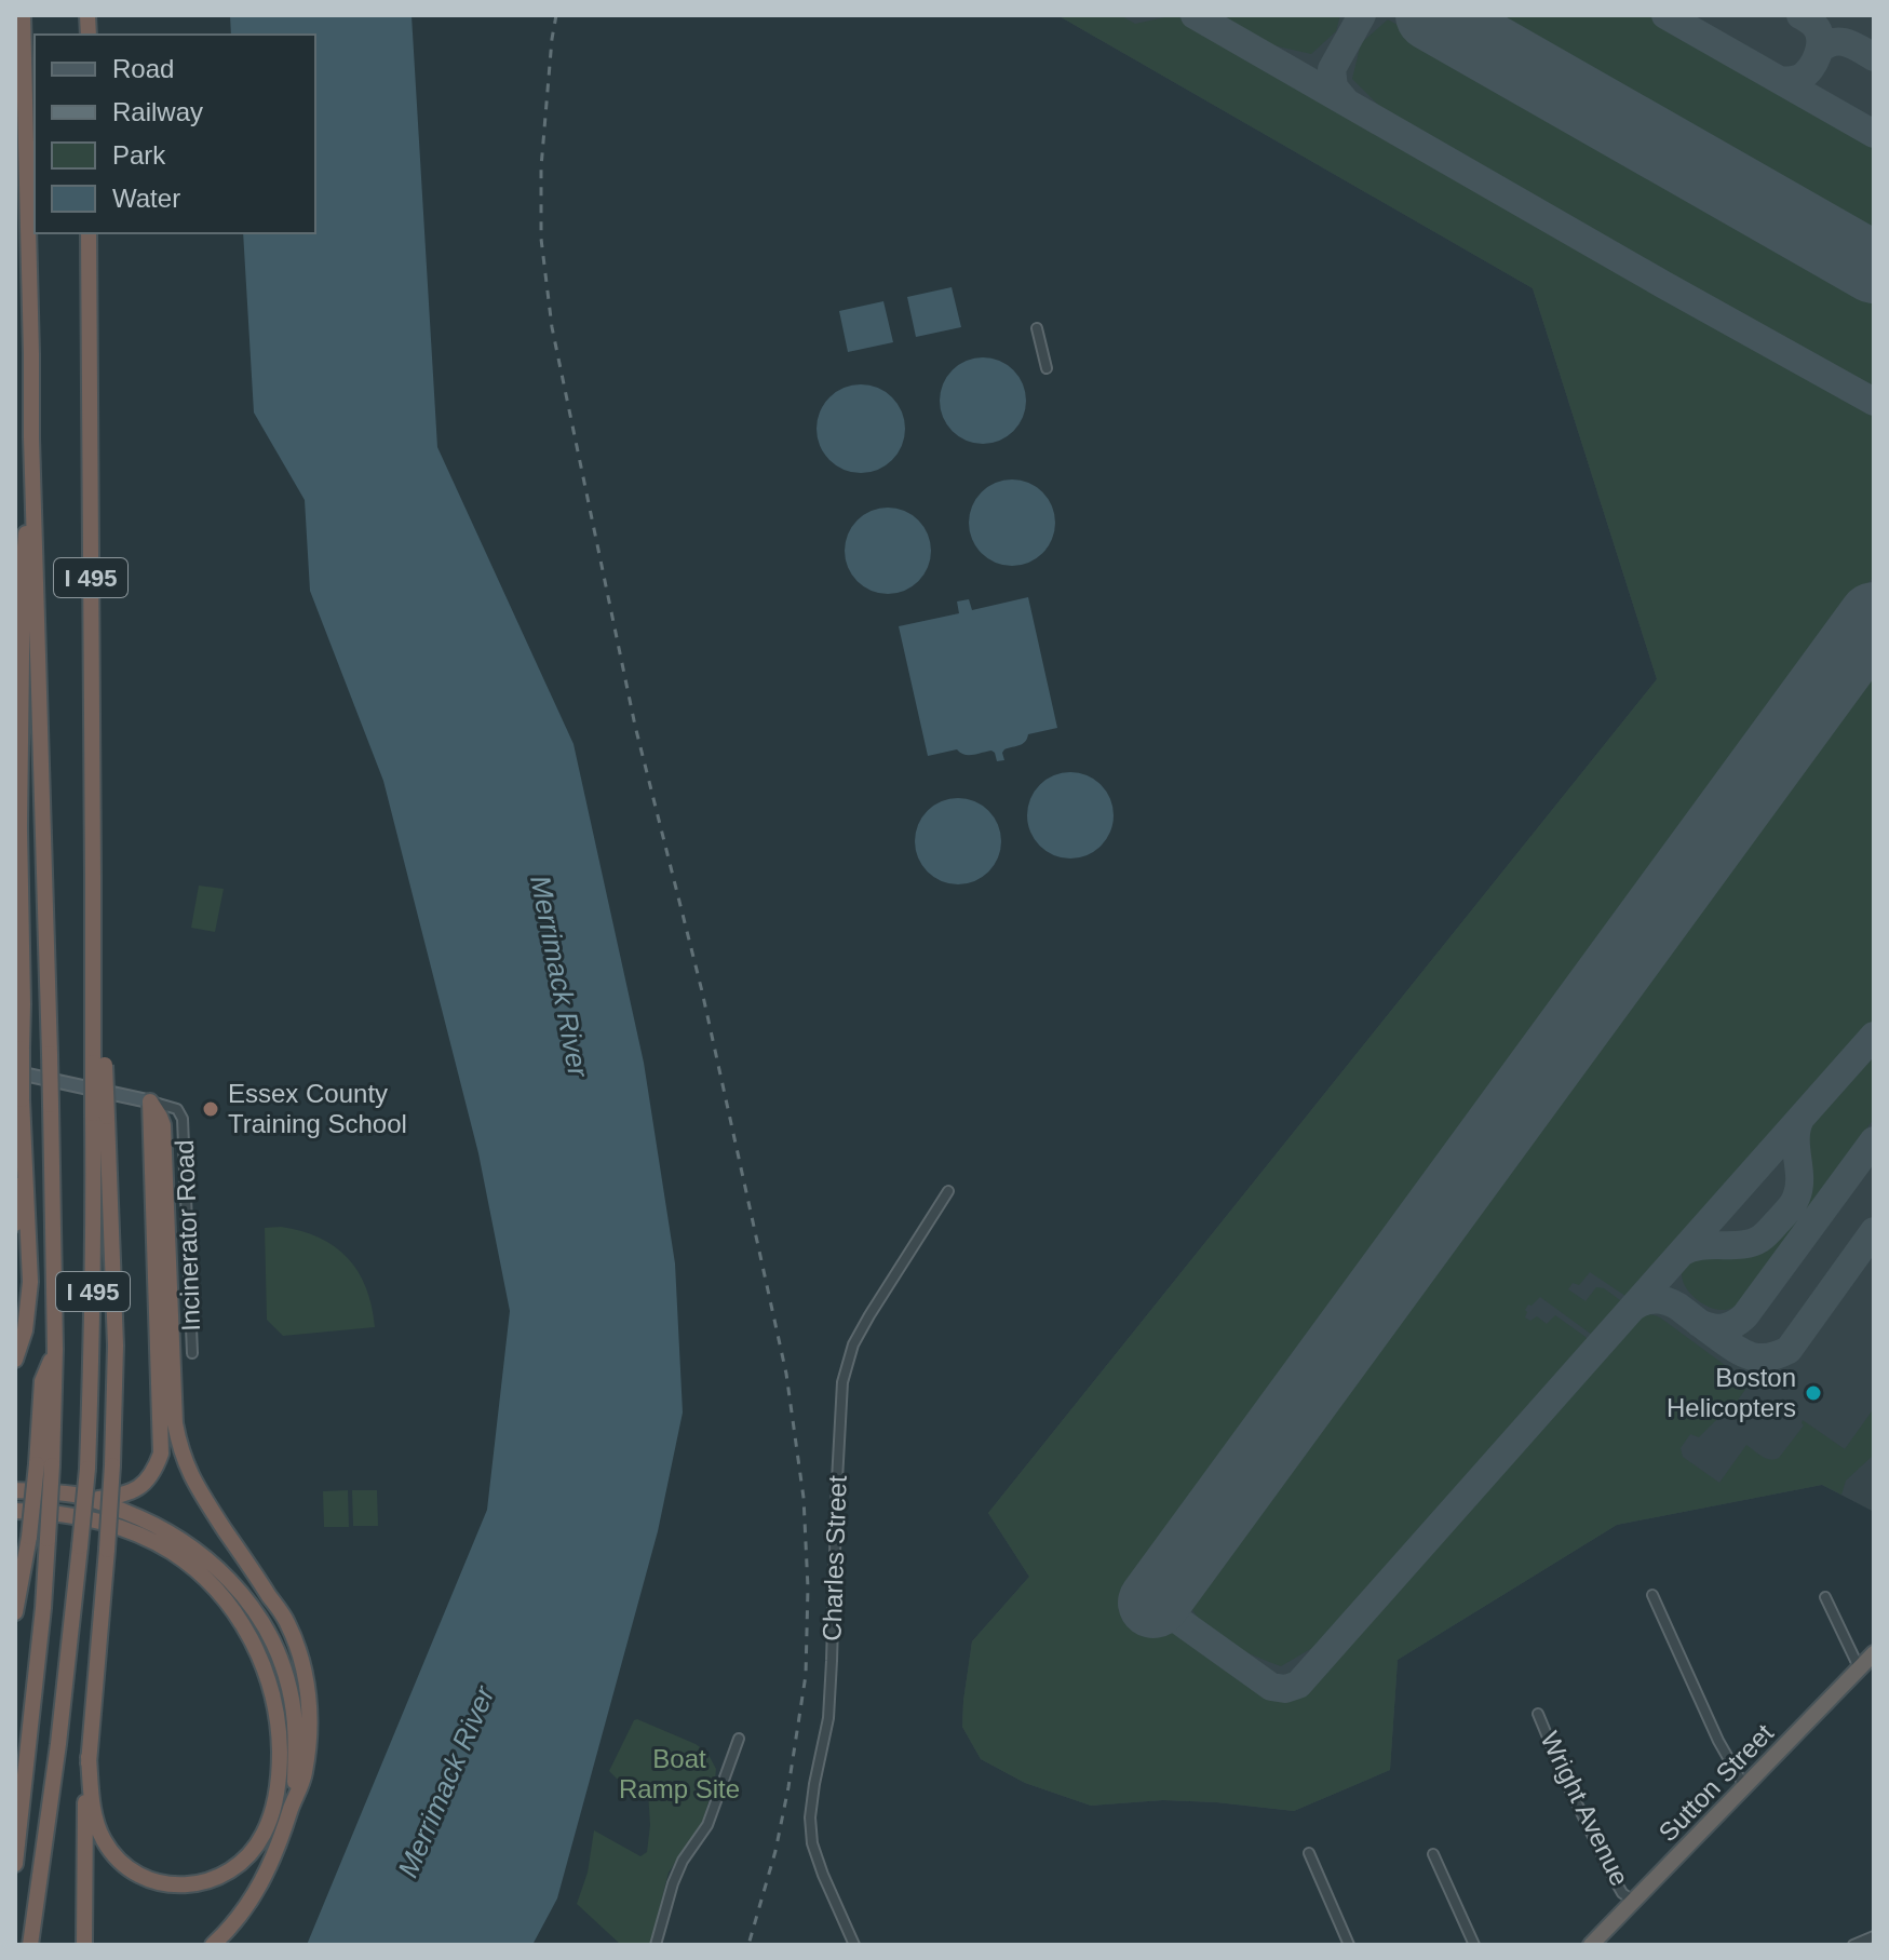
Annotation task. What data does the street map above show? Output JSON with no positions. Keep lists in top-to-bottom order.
{
  "streets": {
    "highway": ["I 495", "Sutton Street"],
    "street": ["Incinerator Road", "Charles Street", "Wright Avenue"]
  },
  "crossings": [
    ["Sutton Street", "Wright Avenue"]
  ],
  "water": ["Merrimack River"],
  "parks": ["Boat Ramp Site"],
  "places": ["Essex County Training School", "Boston Helicopters"],
  "legend": [
    "Road",
    "Railway",
    "Park",
    "Water"
  ]
}
